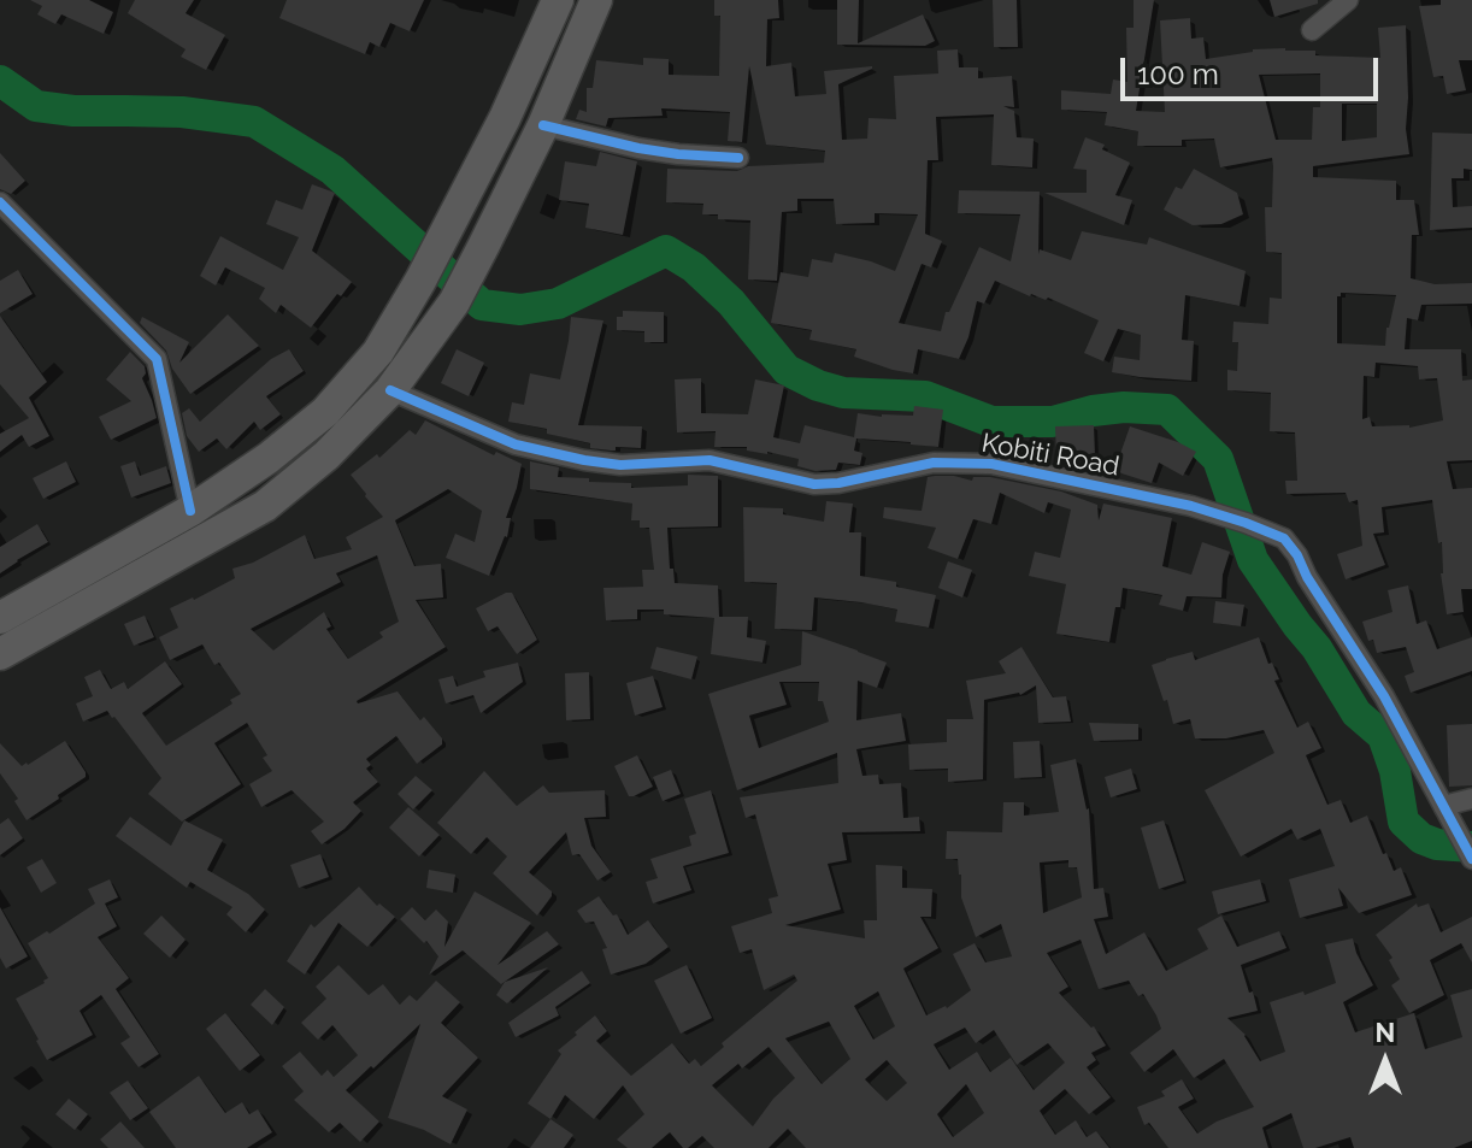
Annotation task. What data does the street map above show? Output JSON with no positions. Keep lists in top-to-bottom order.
{
  "streets": {
    "street": ["Kobiti Road"]
  },
  "scale_bar": "100 m",
  "north": "top"
}
